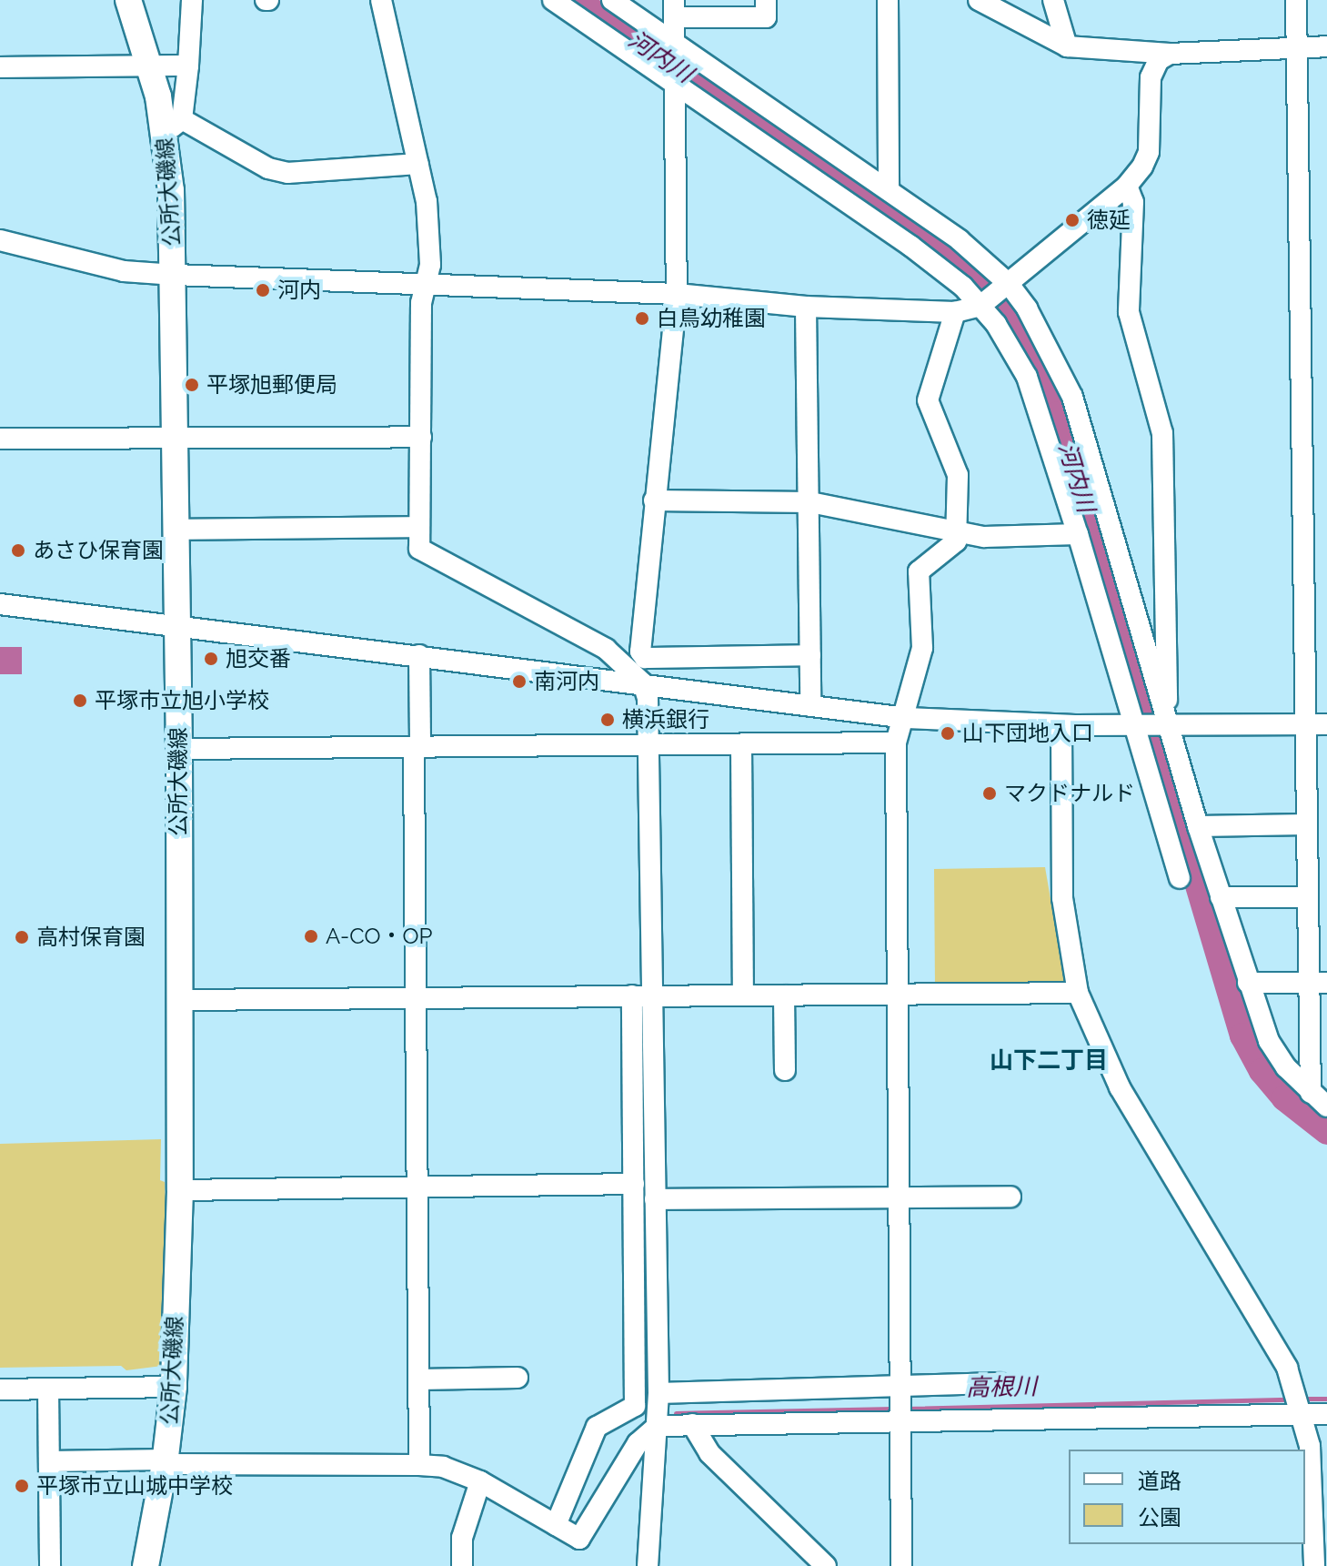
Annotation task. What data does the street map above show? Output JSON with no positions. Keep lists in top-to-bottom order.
{
  "streets": {
    "main road": ["公所大磯線"]
  },
  "districts": ["山下二丁目"],
  "water": ["河内川", "高根川"],
  "places": [
    "徳延",
    "河内",
    "白鳥幼稚園",
    "平塚旭郵便局",
    "あさひ保育園",
    "旭交番",
    "南河内",
    "平塚市立旭小学校",
    "横浜銀行",
    "山下団地入口",
    "マクドナルド",
    "A-CO・OP",
    "高村保育園",
    "平塚市立山城中学校"
  ],
  "legend": ["道路", "公園"]
}
